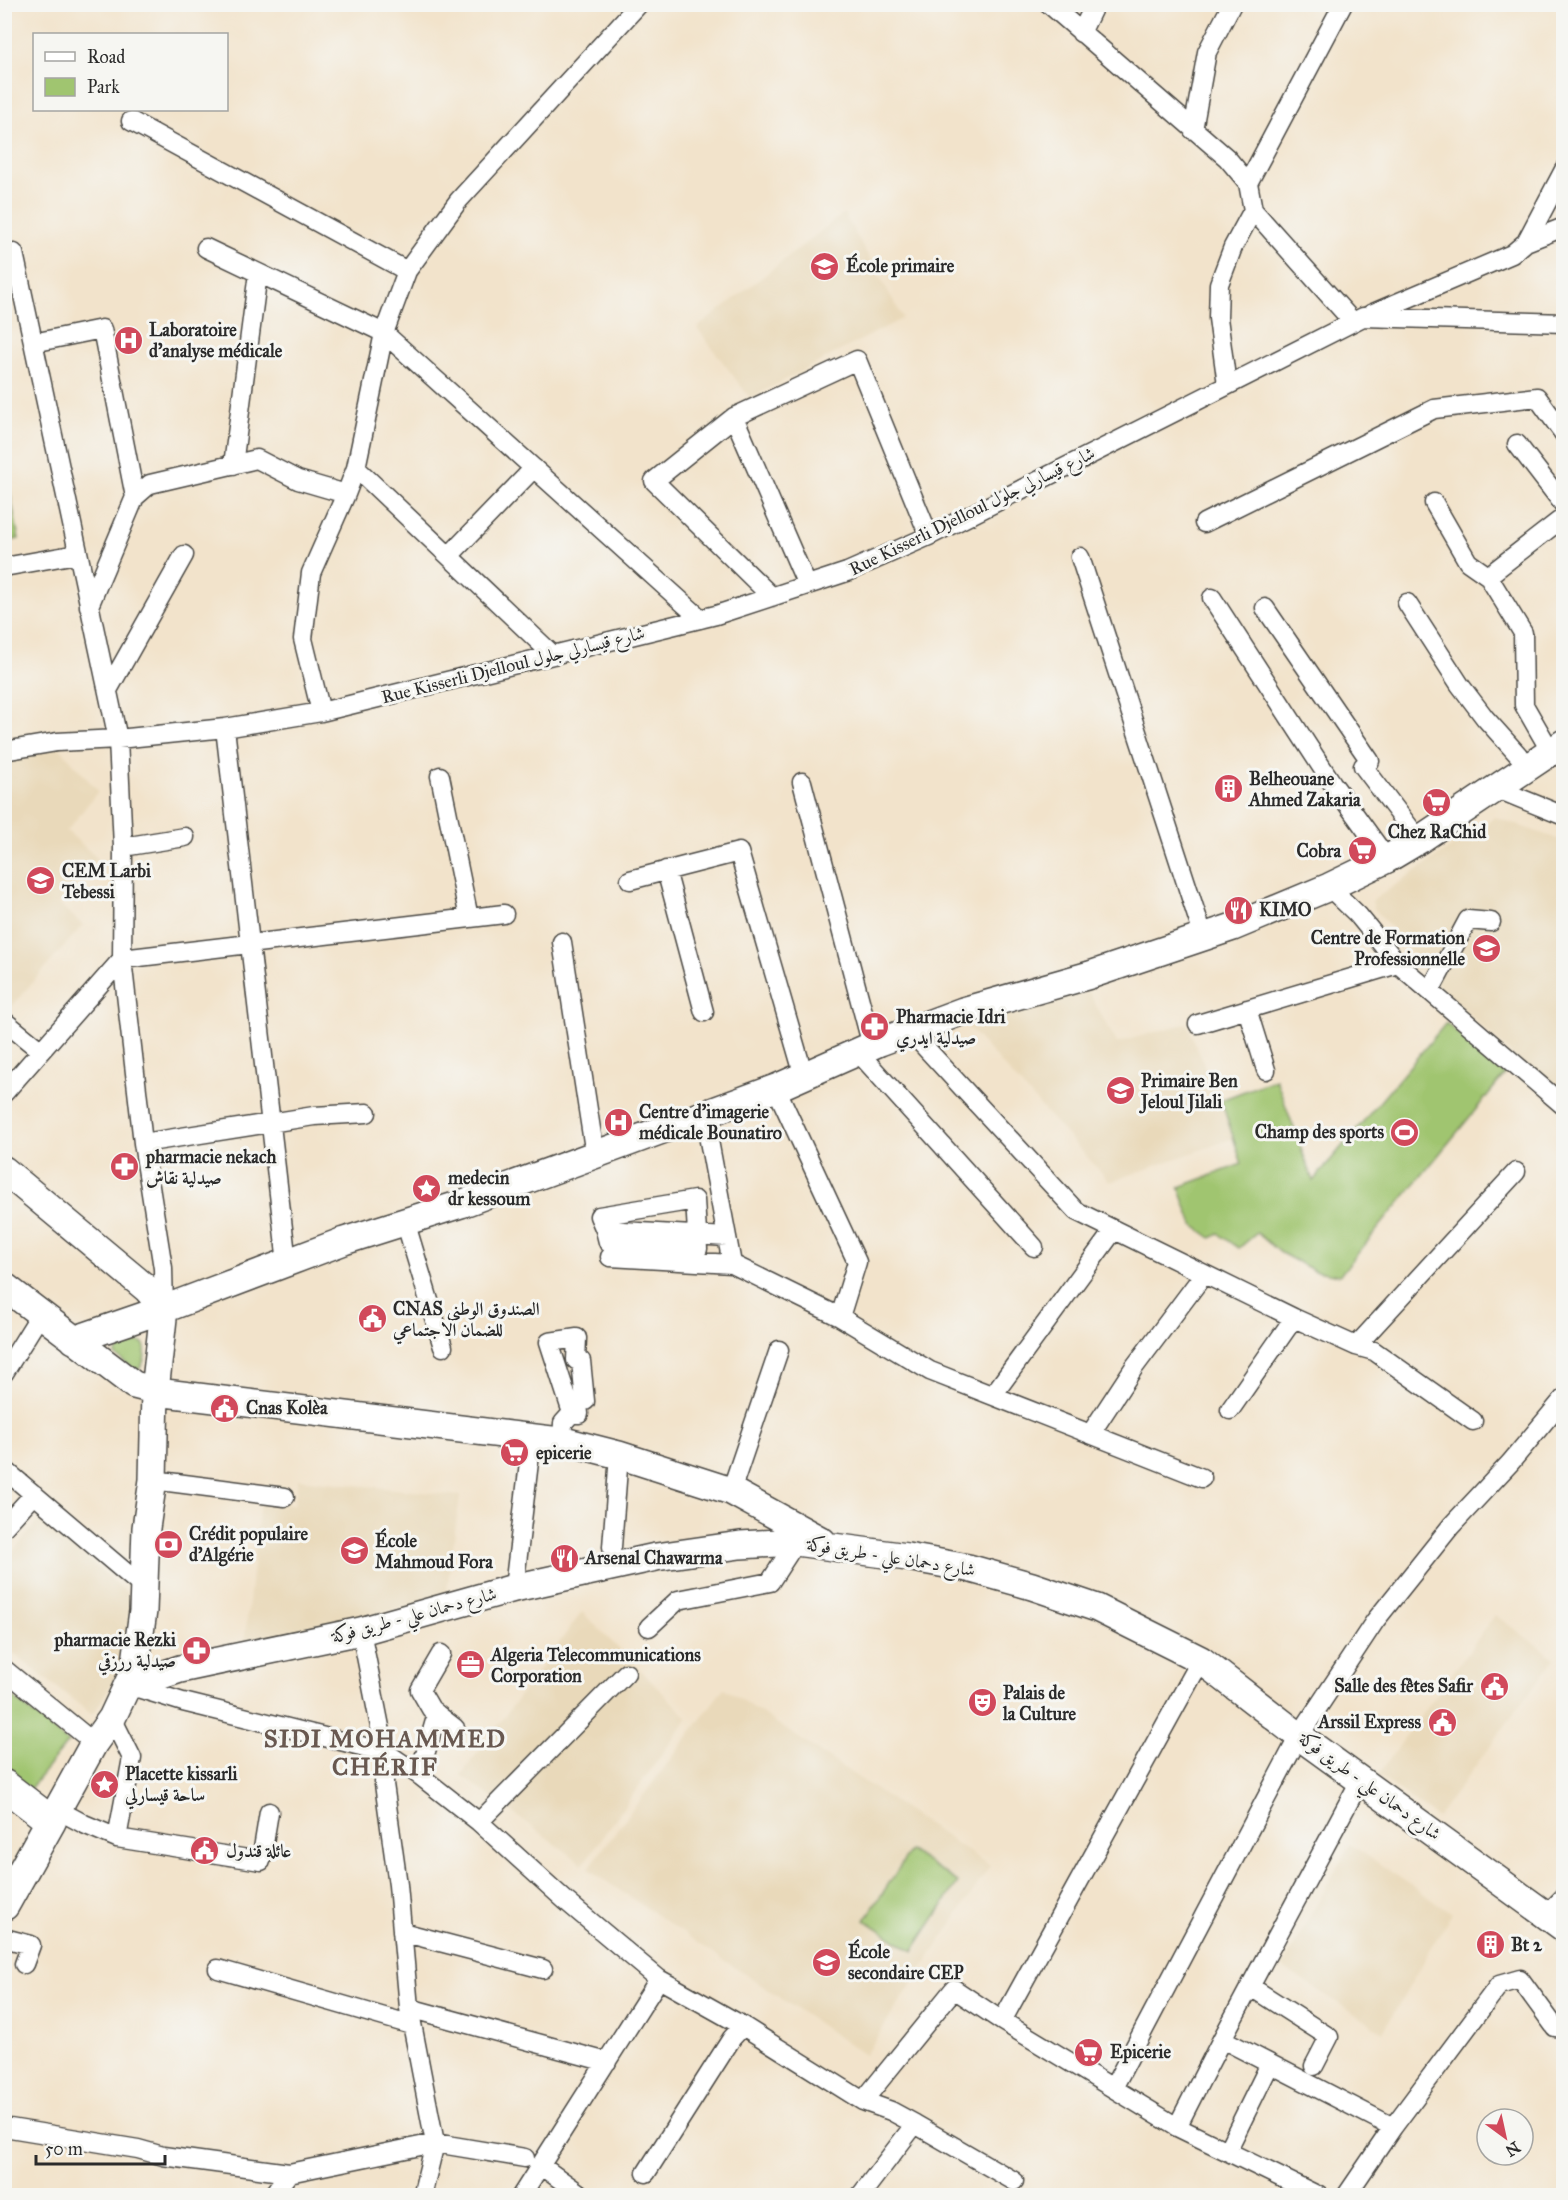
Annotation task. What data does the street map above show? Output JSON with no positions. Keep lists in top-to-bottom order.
{
  "streets": {
    "main road": ["شارع دحمان علي - طريق فوكة"],
    "street": ["Rue Kisserli Djelloul شارع قيسارلي جلول"]
  },
  "districts": ["SIDI MOHAMMED CHÉRIF"],
  "places": {
    "school or university": [
      "École primaire",
      "CEM Larbi Tebessi",
      "Centre de Formation Professionnelle",
      "Primaire Ben Jeloul Jilali",
      "École Mahmoud Fora",
      "École secondaire CEP"
    ],
    "hospital": ["Laboratoire d'analyse médicale", "Centre d'imagerie médicale Bounatiro"],
    "building": ["Belheouane Ahmed Zakaria", "Bt 2"],
    "supermarket": [
      "Chez RaChid",
      "Cobra",
      "epicerie",
      "Epicerie"
    ],
    "restaurant": ["KIMO", "Arsenal Chawarma"],
    "pharmacy": ["Pharmacie Idri صيدلية ايدري", "pharmacie nekach صيدلية نقاش", "pharmacie Rezki صيدلية ررزقي"],
    "sports": ["Champ des sports"],
    "place": ["medecin dr kessoum", "Placette kissarli ساحة قيسارلي"],
    "public building": [
      "CNAS الصندوق الوطني للضمان الاجتماعي",
      "Cnas Kolèa",
      "Salle des fêtes Safir",
      "Arssil Express",
      "عائلة قندول"
    ],
    "bank": ["Crédit populaire d'Algérie"],
    "office": ["Algeria Telecommunications Corporation"],
    "theatre": ["Palais de la Culture"]
  },
  "legend": ["Road", "Park"],
  "scale_bar": "50 m",
  "north": "bottom right"
}
